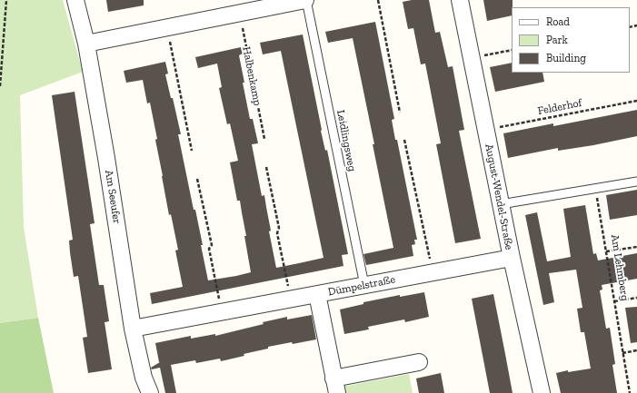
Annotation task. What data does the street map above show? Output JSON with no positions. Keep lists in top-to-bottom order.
{
  "streets": {
    "street": ["Am Seeufer", "August-Wendel-Straße", "Dümpelstraße"],
    "lane": ["Leidlingsweg"],
    "path": ["Halbenkamp", "Felderhof", "Am Lehmberg"]
  },
  "crossings": [
    ["Felderhof", "August-Wendel-Straße"],
    ["Leidlingsweg", "Dümpelstraße"],
    ["Am Seeufer", "Dümpelstraße"],
    ["August-Wendel-Straße", "Dümpelstraße"]
  ],
  "legend": ["Road", "Park", "Building"]
}
